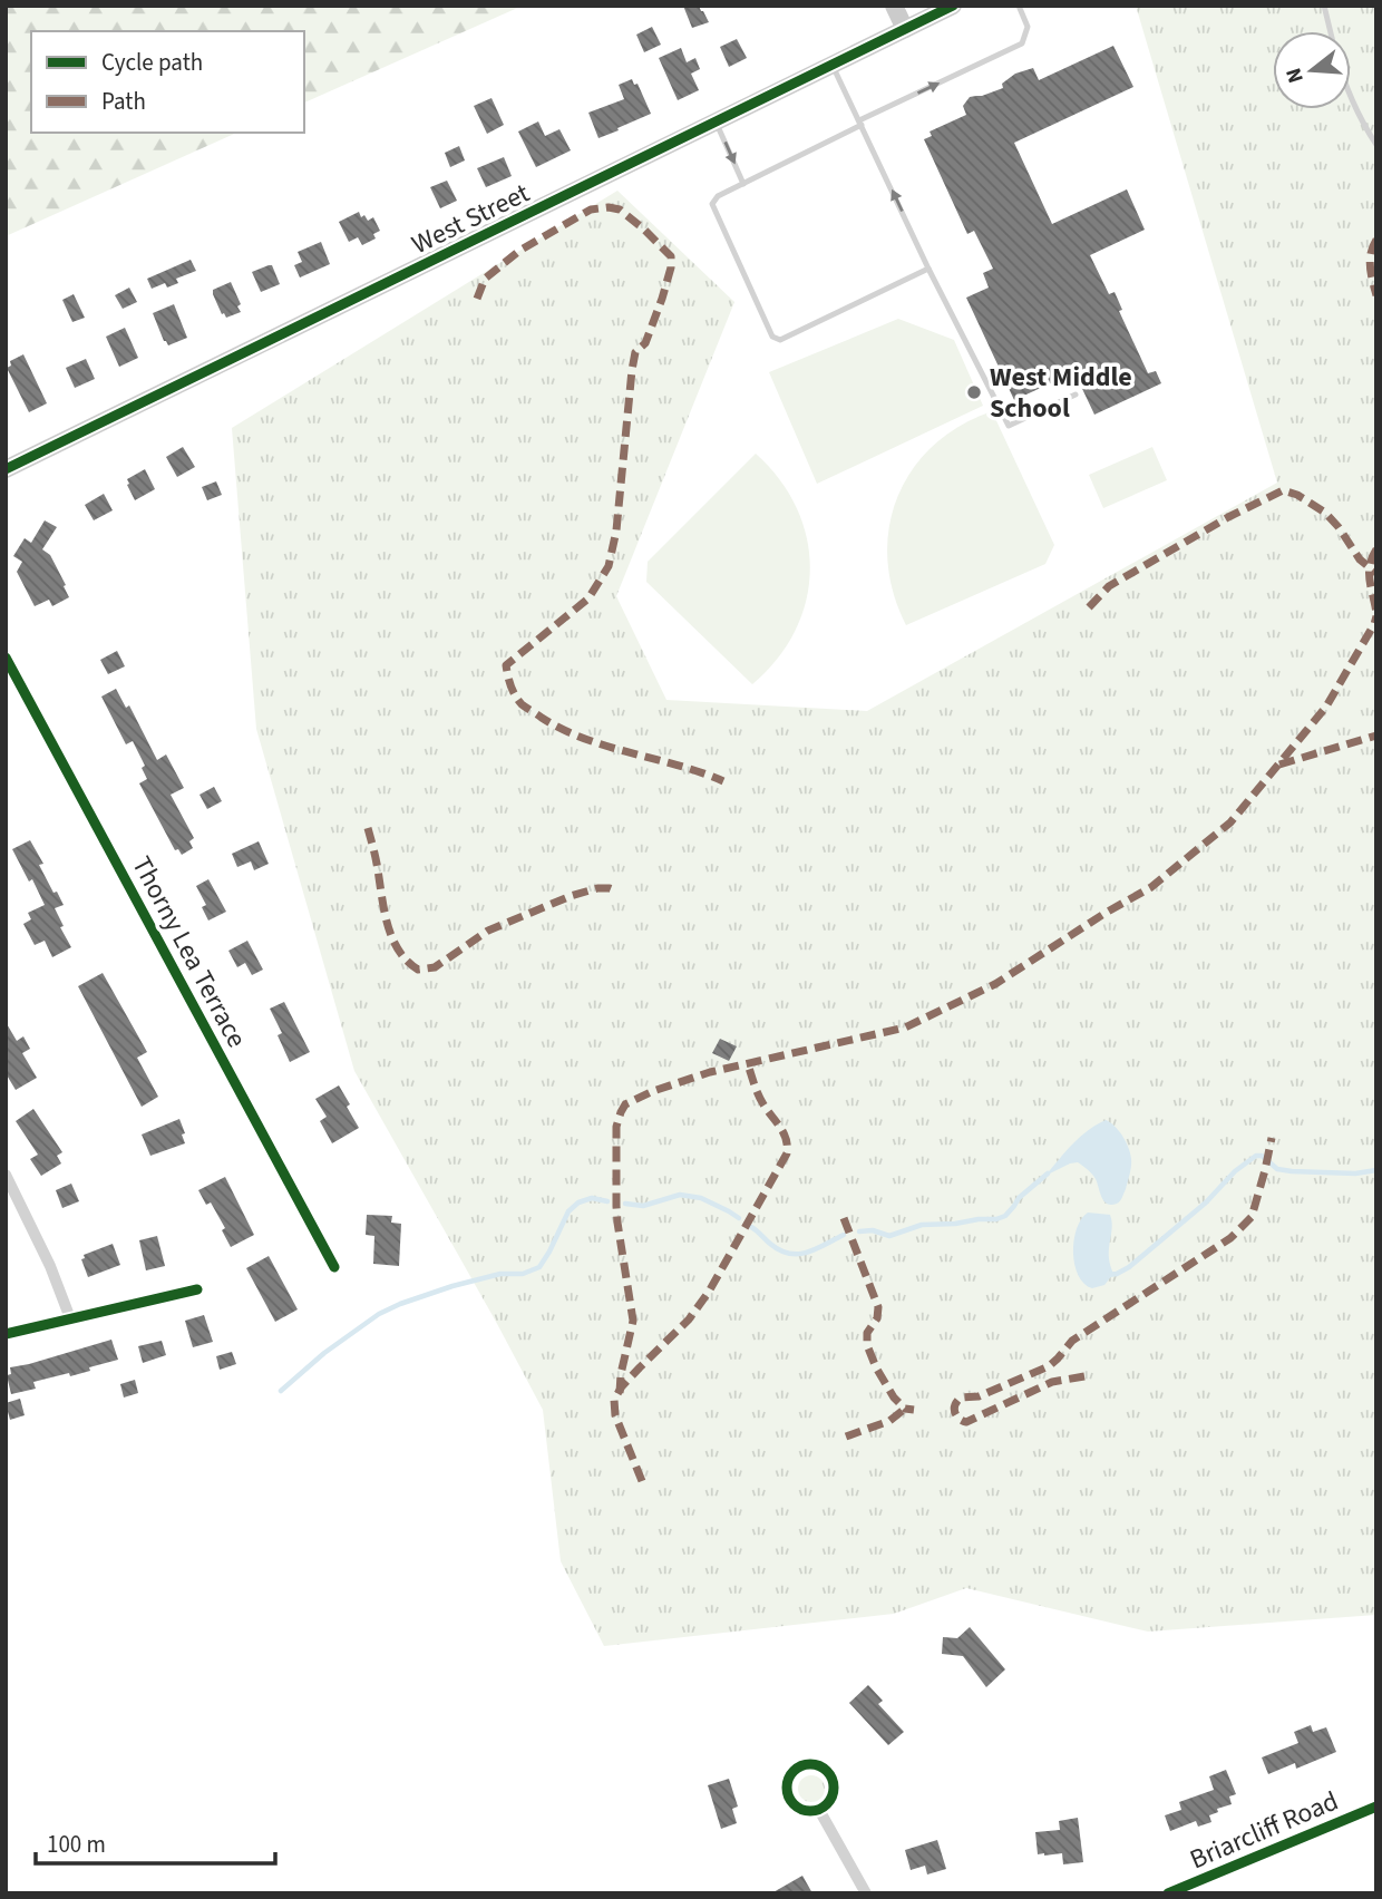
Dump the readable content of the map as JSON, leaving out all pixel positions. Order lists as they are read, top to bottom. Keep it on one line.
{"streets":{"street":["West Street","Thorny Lea Terrace","Briarcliff Road"]},"places":["West Middle School"],"legend":["Cycle path","Path"],"scale_bar":"100 m","north":"left"}
